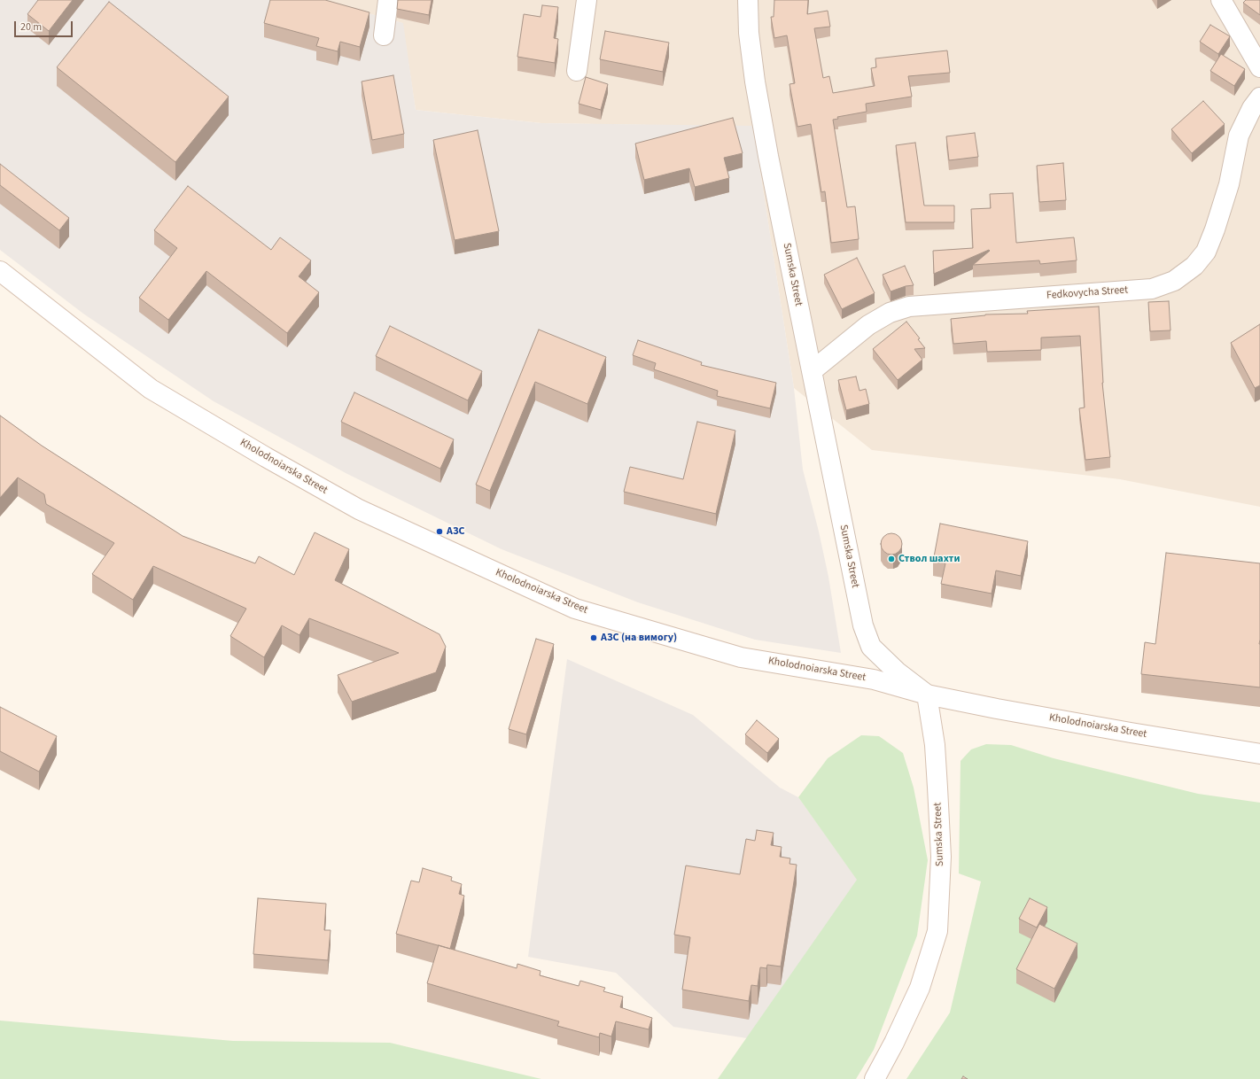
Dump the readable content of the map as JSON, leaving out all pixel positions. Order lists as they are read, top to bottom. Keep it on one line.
{"streets":{"street":["Sumska Street","Fedkovycha Street","Kholodnoiarska Street"]},"crossings":[["Sumska Street","Fedkovycha Street"],["Sumska Street","Kholodnoiarska Street"]],"places":["АЗС","Ствол шахти","АЗС (на вимогу)"],"scale_bar":"20 m"}
